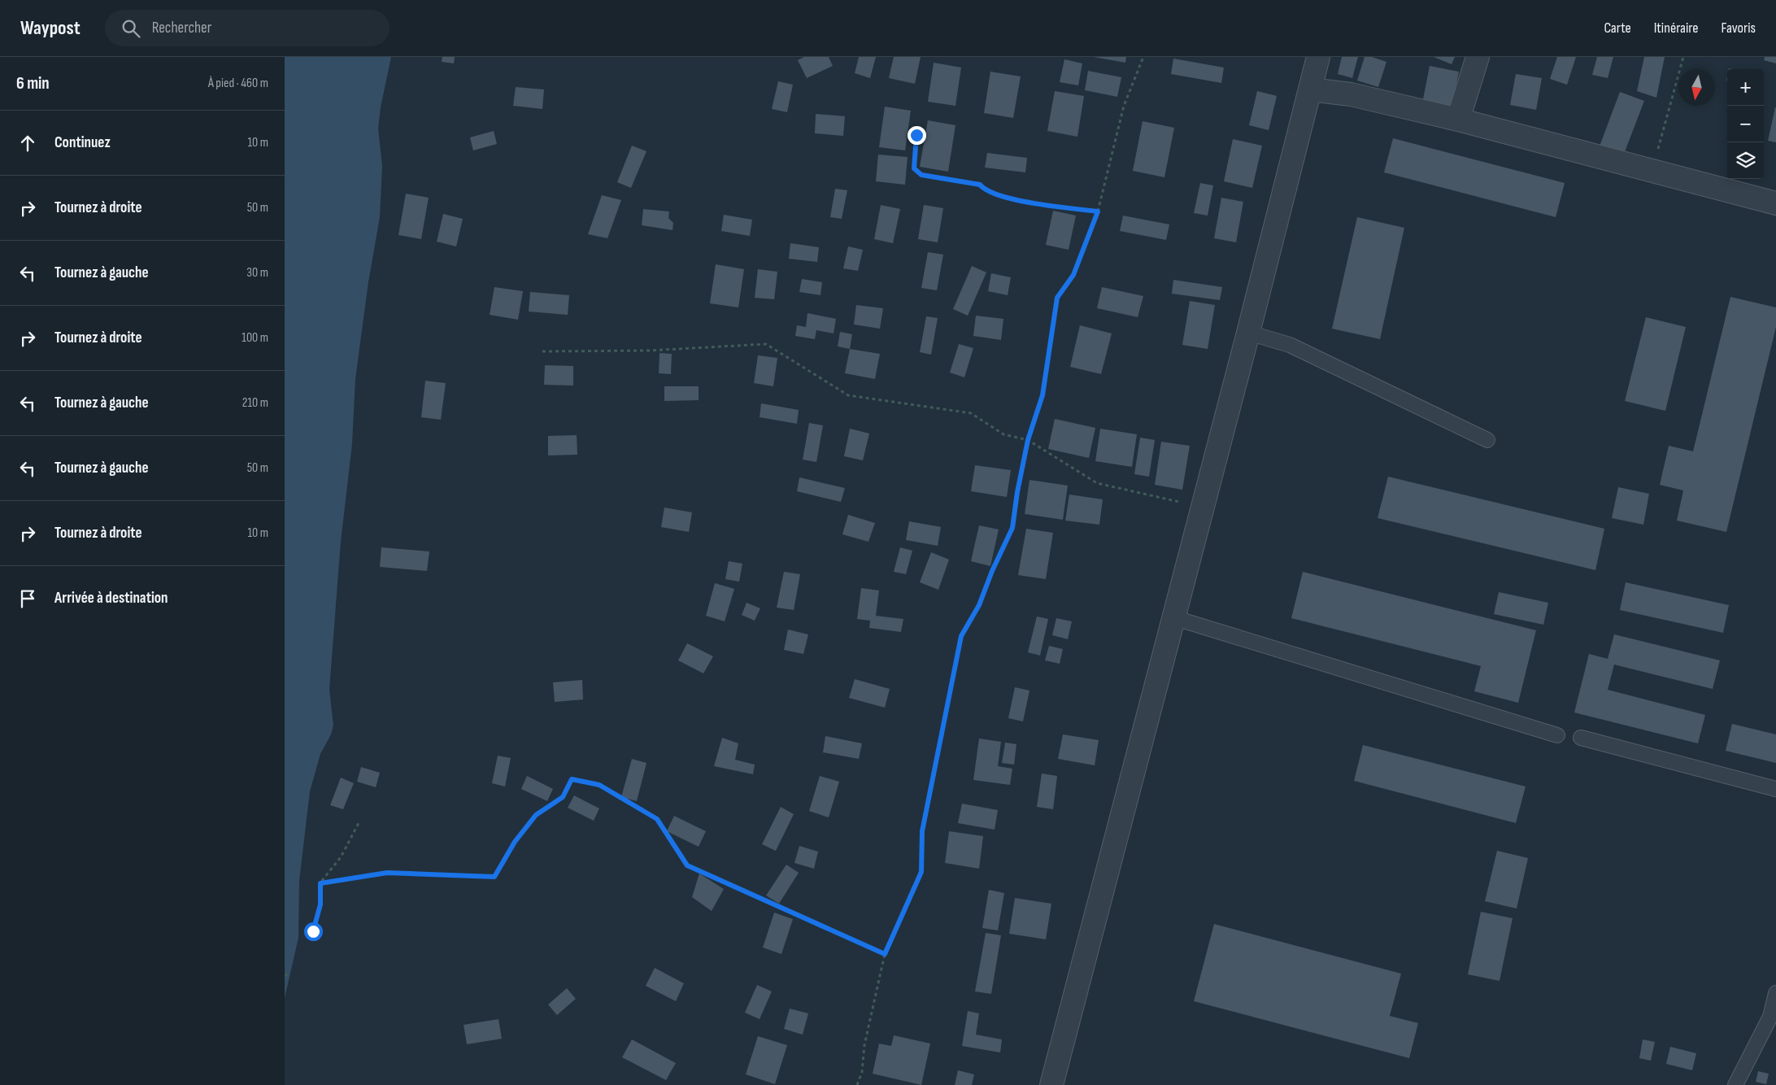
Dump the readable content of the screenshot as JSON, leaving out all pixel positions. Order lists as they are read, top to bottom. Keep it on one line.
{"north":"bottom","page":{"header":"Waypost","search":"Rechercher","nav":["Carte","Itinéraire","Favoris"],"heading":["6 min","À pied · 460 m"],"map_buttons":["+","−"],"list":[["Continuez","10 m"],["Tournez à droite","50 m"],["Tournez à gauche","30 m"],["Tournez à droite","100 m"],["Tournez à gauche","210 m"],["Tournez à gauche","50 m"],["Tournez à droite","10 m"],"Arrivée à destination"]}}
